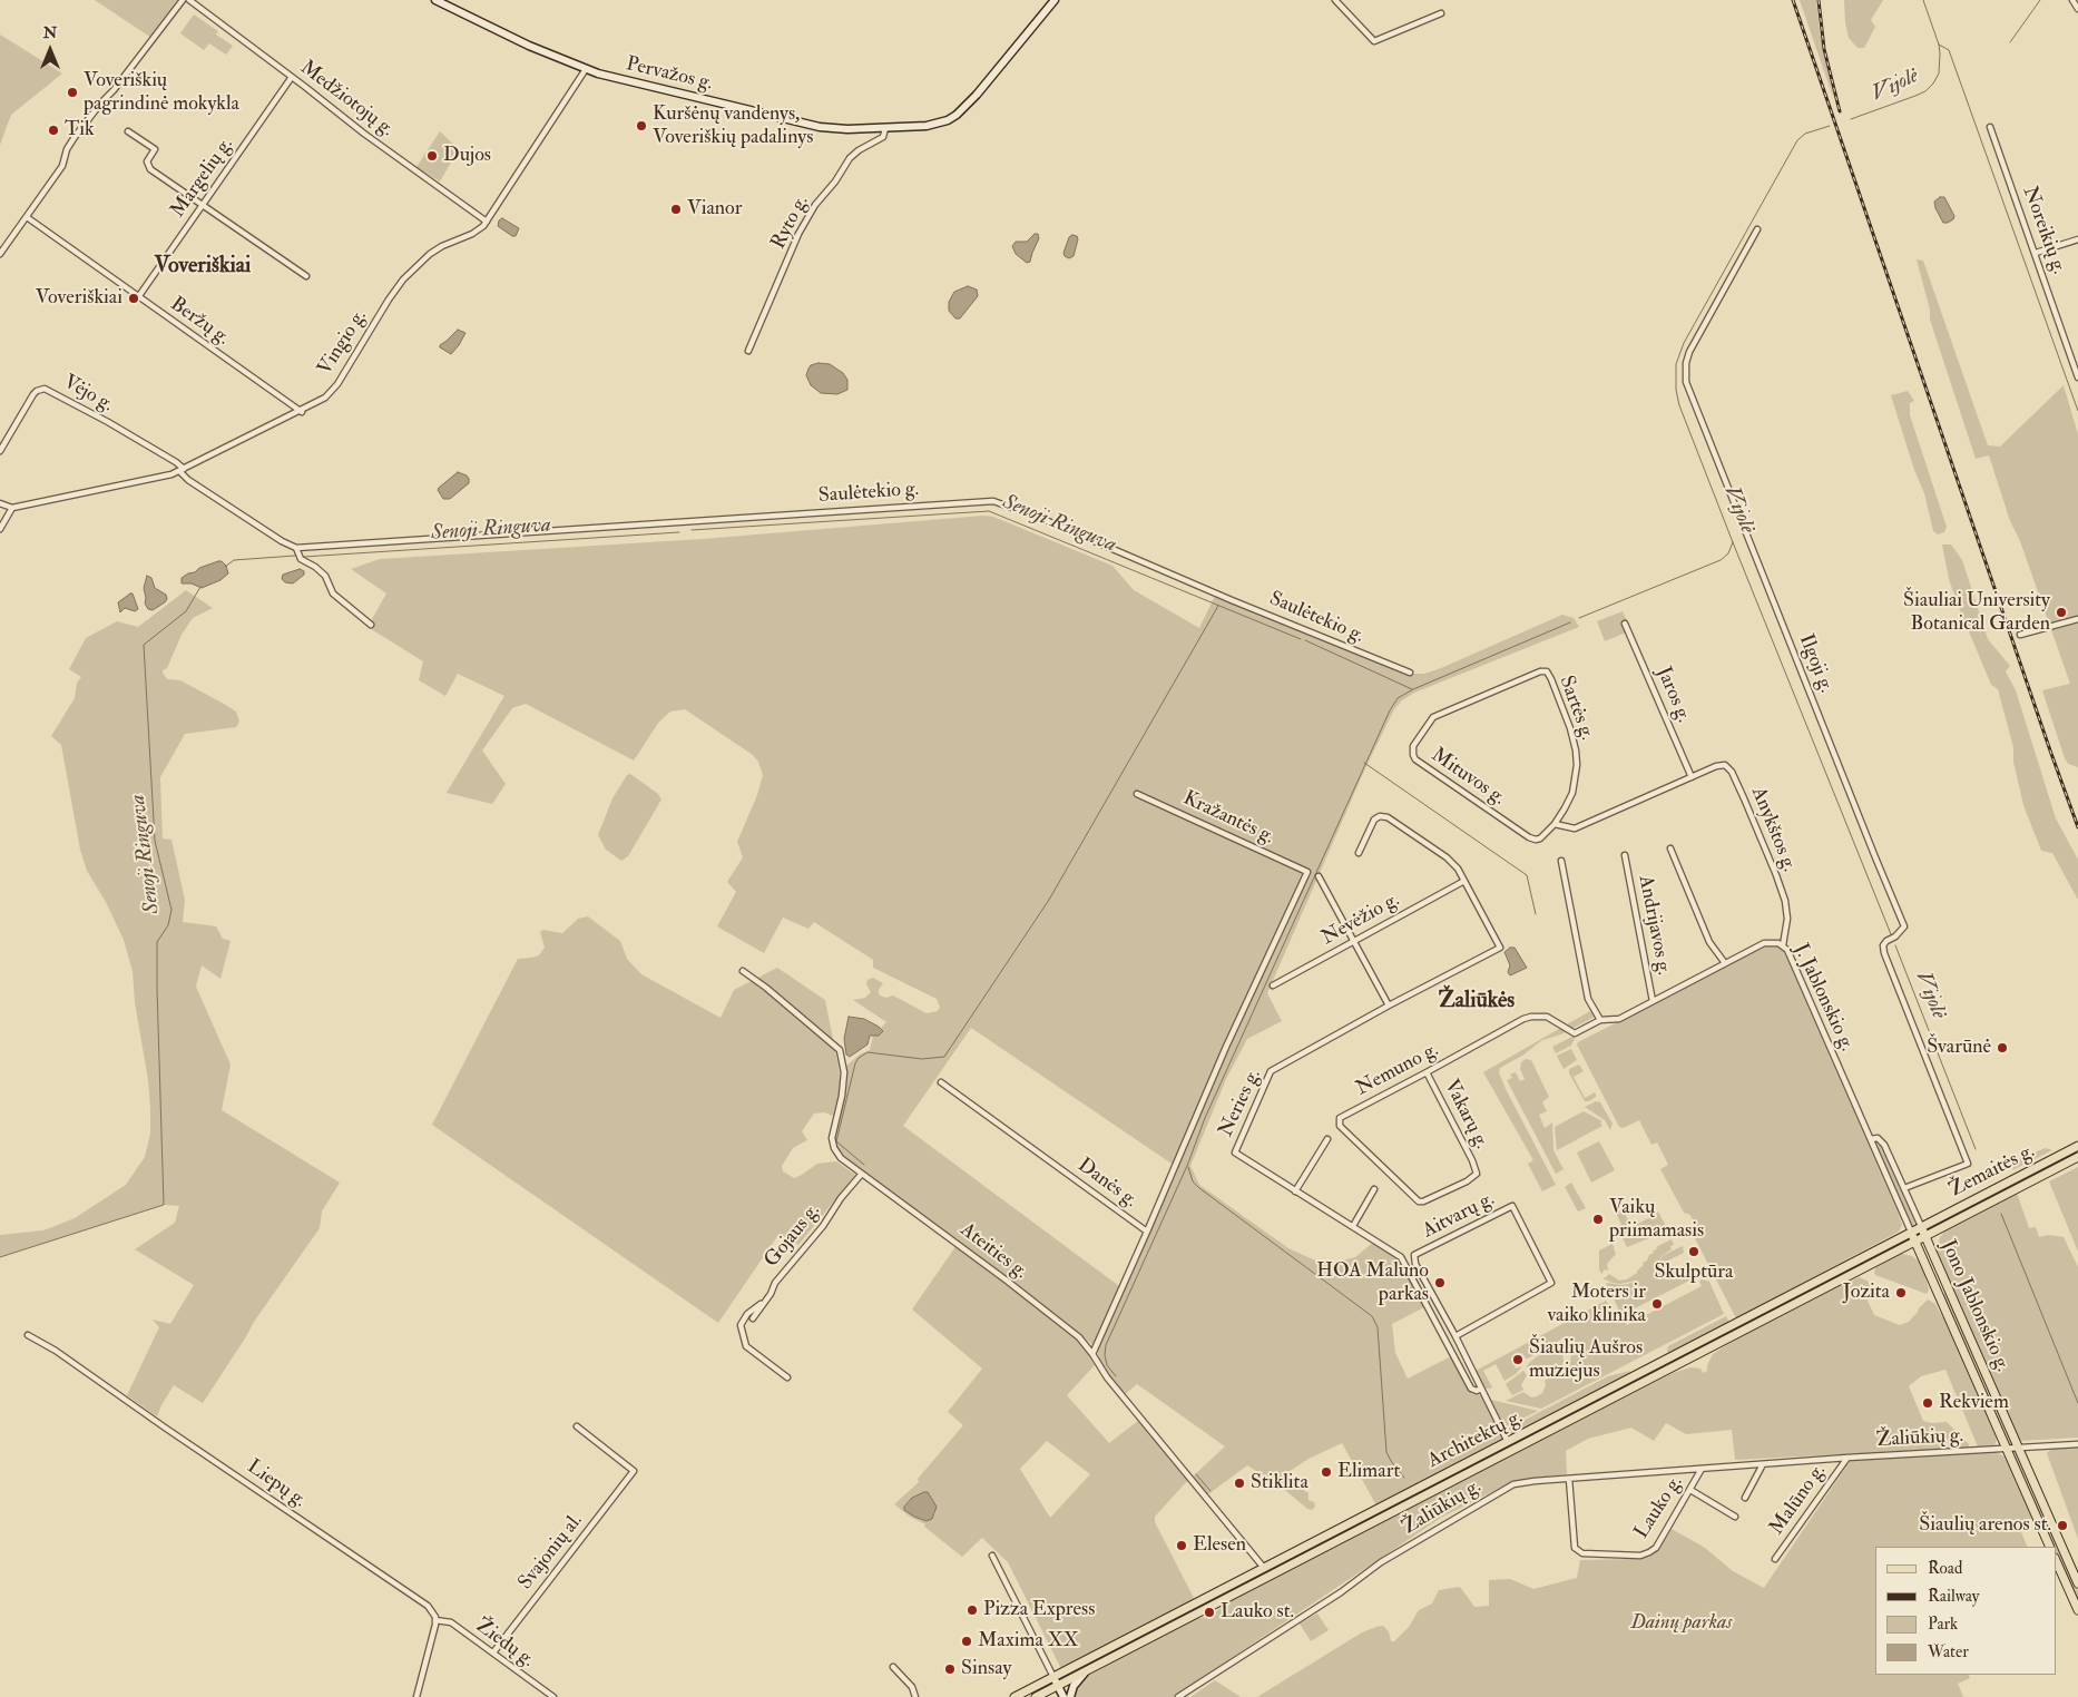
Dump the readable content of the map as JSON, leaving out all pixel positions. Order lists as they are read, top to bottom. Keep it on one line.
{"streets":{"main road":["Pervažos g.","Žemaitės g.","Jono Jablonskio g.","Architektų g."],"street":["Medžiotojų g.","Margelių g.","Ryto g.","Noreikių g.","Beržų g.","Vingio g.","Vėjo g.","Saulėtekio g.","Ilgoji g.","Jaros g.","Sartės g.","Mituvos g.","Kražantės g.","Anykštos g.","Nevėžio g.","Andrijavos g.","J. Jablonskio g.","Nemuno g.","Neries g.","Vakarų g.","Danės g.","Aitvarų g.","Gojaus g.","Ateities g.","Žaliūkių g.","Liepų g.","Malūno g.","Lauko g.","Svajonių al.","Žiedų g."]},"crossings":[["Pervažos g.","Ryto g."],["Pervažos g.","Vingio g."],["Medžiotojų g.","Margelių g."],["Medžiotojų g.","Vingio g."],["Margelių g.","Beržų g."],["Beržų g.","Vingio g."],["Vingio g.","Vėjo g."],["Vėjo g.","Saulėtekio g."],["Ilgoji g.","J. Jablonskio g."],["Jaros g.","Anykštos g."],["Sartės g.","Mituvos g."],["Kražantės g.","Danės g."],["Anykštos g.","J. Jablonskio g."],["Nevėžio g.","Neries g."],["Andrijavos g.","J. Jablonskio g."],["J. Jablonskio g.","Nemuno g."],["J. Jablonskio g.","Žemaitės g."],["J. Jablonskio g.","Jono Jablonskio g."],["J. Jablonskio g.","Architektų g."],["Nemuno g.","Vakarų g."],["Neries g.","Aitvarų g."],["Žemaitės g.","Jono Jablonskio g."],["Žemaitės g.","Architektų g."],["Danės g.","Ateities g."],["Aitvarų g.","Architektų g."],["Gojaus g.","Ateities g."],["Ateities g.","Architektų g."],["Jono Jablonskio g.","Žaliūkių g."],["Jono Jablonskio g.","Architektų g."],["Žaliūkių g.","Malūno g."],["Žaliūkių g.","Lauko g."],["Liepų g.","Žiedų g."],["Svajonių al.","Žiedų g."]],"districts":["Voveriškiai","Žaliūkės"],"water":["Vijolė","Senoji Ringuva"],"parks":["Dainų parkas"],"places":["Voveriškių pagrindinė mokykla","Kuršėnų vandenys, Voveriškių padalinys","Tik","Dujos","Vianor","Voveriškiai","Šiauliai University Botanical Garden","Švarūnė","Vaikų priimamasis","Skulptūra","HOA Maluno parkas","Jozita","Moters ir vaiko klinika","Šiaulių Aušros muziejus","Rekviem","Elimart","Stiklita","Šiaulių arenos st.","Elesen","Pizza Express","Lauko st.","Maxima XX","Sinsay"],"legend":["Road","Railway","Park","Water"],"north":"top"}
